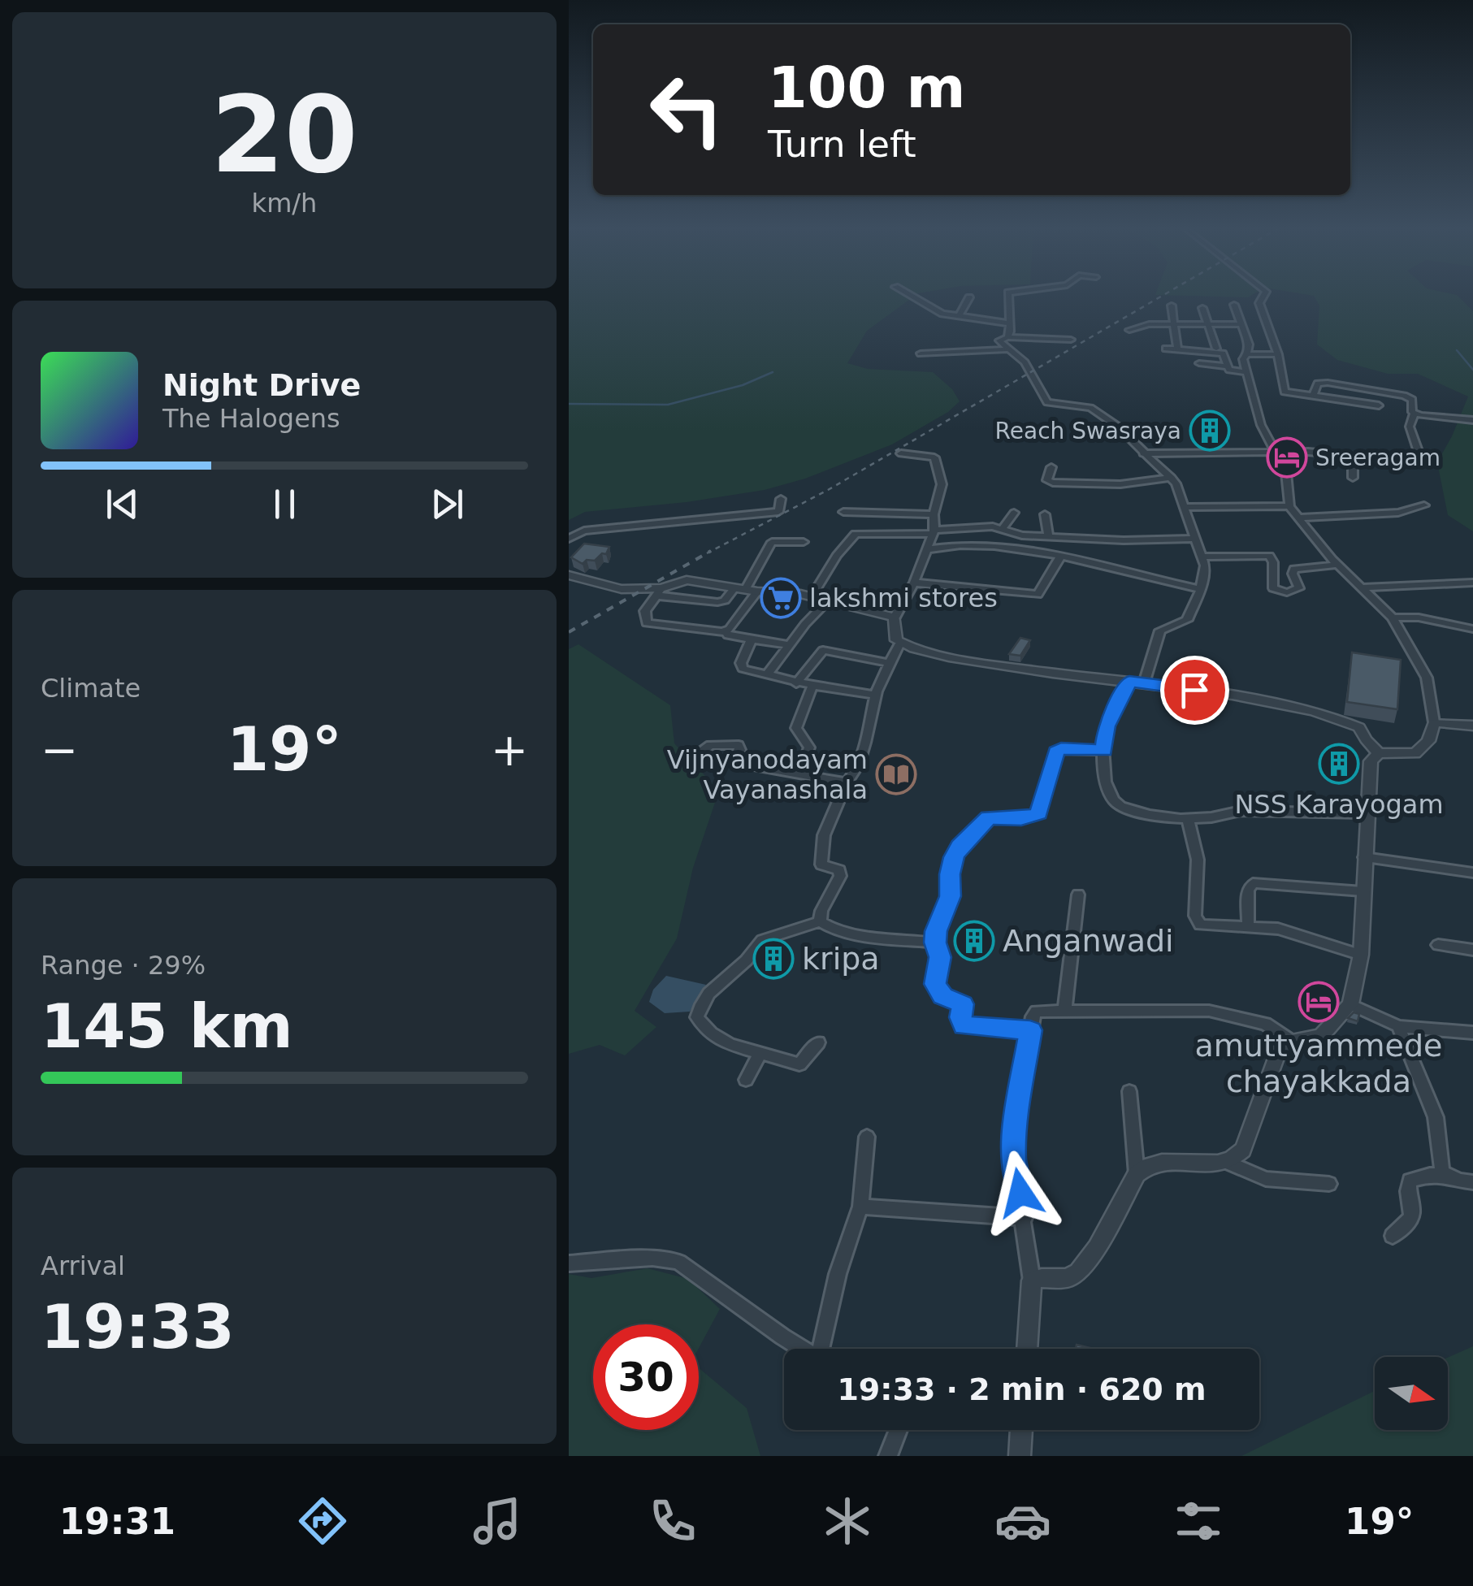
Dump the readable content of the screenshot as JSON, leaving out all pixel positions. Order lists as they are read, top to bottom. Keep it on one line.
{"places":{"building":["Reach Swasraya","NSS Karayogam","Anganwadi","kripa"],"hotel":["Sreeragam","amuttyammede chayakkada"],"supermarket":["lakshmi stores"],"library":["Vijnyanodayam Vayanashala"]},"north":"right","page":{"tile":[["20","km/h"],"Climate",["Range · 29%","145 km"],["Arrival","19:33"]],"turn":["100 m","Turn left"],"song":["Night Drive","The Halogens"],"heat":["−","19°","+"],"limit":"30","trip":"19:33 · 2 min · 620 m","tabs":["19:31","19°"]}}
